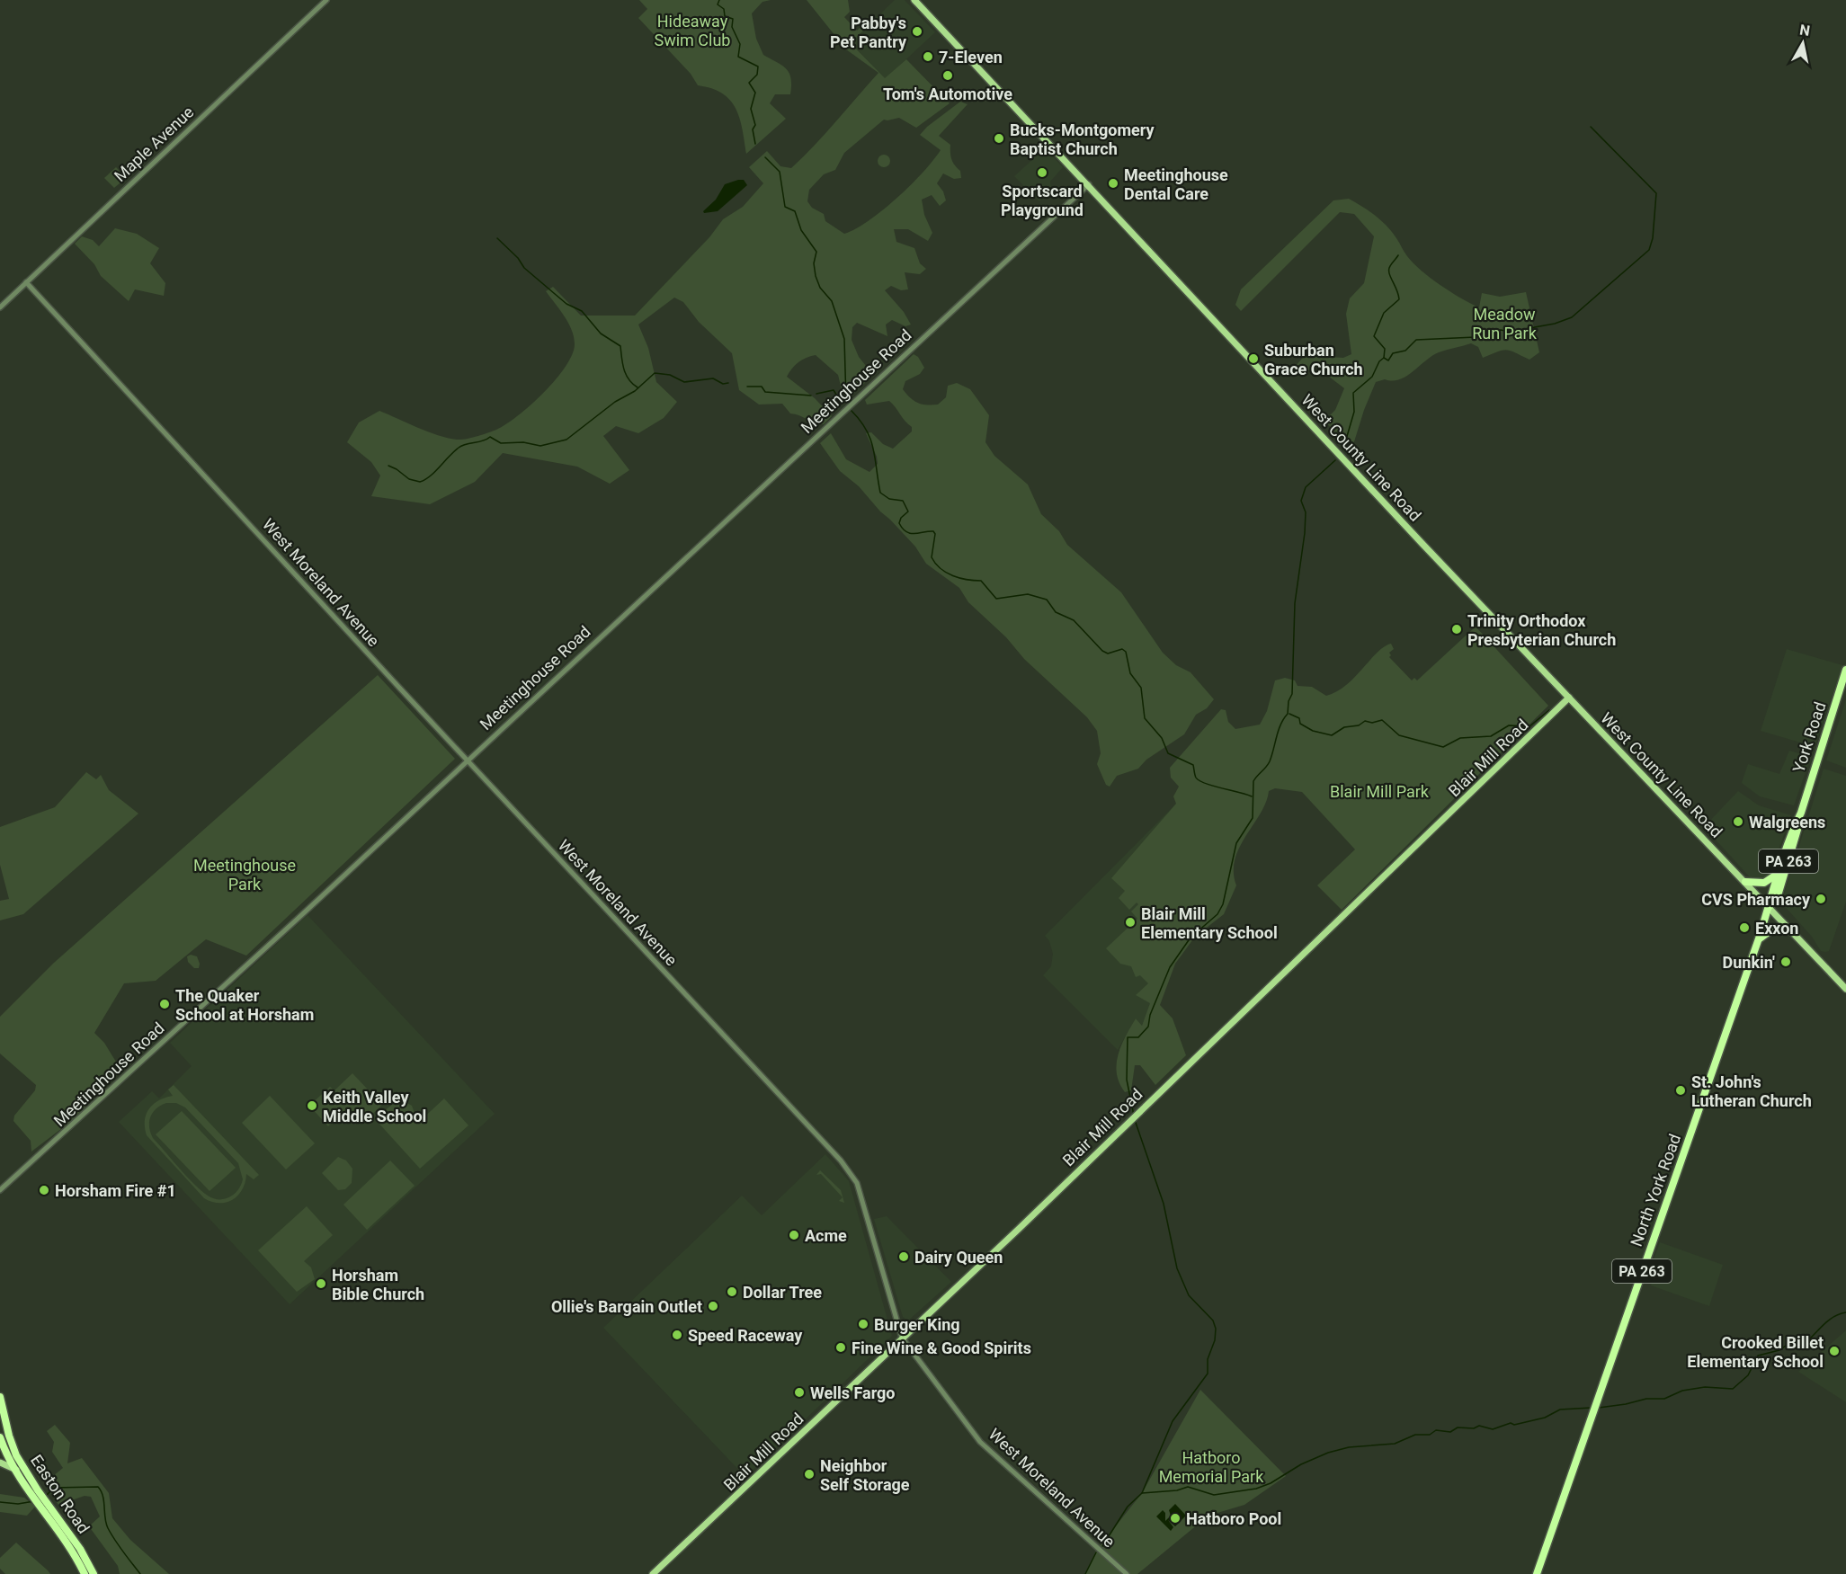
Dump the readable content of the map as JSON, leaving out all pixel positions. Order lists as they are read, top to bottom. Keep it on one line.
{"streets":{"highway":["York Road","PA 263","North York Road","Easton Road"],"main road":["West County Line Road","Blair Mill Road"],"street":["Maple Avenue","Meetinghouse Road","West Moreland Avenue"]},"crossings":[["Maple Avenue","West Moreland Avenue"],["Meetinghouse Road","West County Line Road"],["Meetinghouse Road","West Moreland Avenue"],["West County Line Road","York Road"],["West County Line Road","Blair Mill Road"],["West County Line Road","North York Road"],["West Moreland Avenue","Blair Mill Road"],["York Road","North York Road"]],"parks":["Hideaway Swim Club","Meadow Run Park","Blair Mill Park","Meetinghouse Park","Hatboro Memorial Park"],"places":["Pabby's Pet Pantry","7-Eleven","Tom's Automotive","Bucks-Montgomery Baptist Church","Sportscard Playground","Meetinghouse Dental Care","Suburban Grace Church","Trinity Orthodox Presbyterian Church","Walgreens","CVS Pharmacy","Blair Mill Elementary School","Exxon","Dunkin'","The Quaker School at Horsham","St. John's Lutheran Church","Keith Valley Middle School","Horsham Fire #1","Acme","Dairy Queen","Horsham Bible Church","Dollar Tree","Ollie's Bargain Outlet","Burger King","Speed Raceway","Fine Wine & Good Spirits","Crooked Billet Elementary School","Wells Fargo","Neighbor Self Storage","Hatboro Pool"],"north":"top"}
